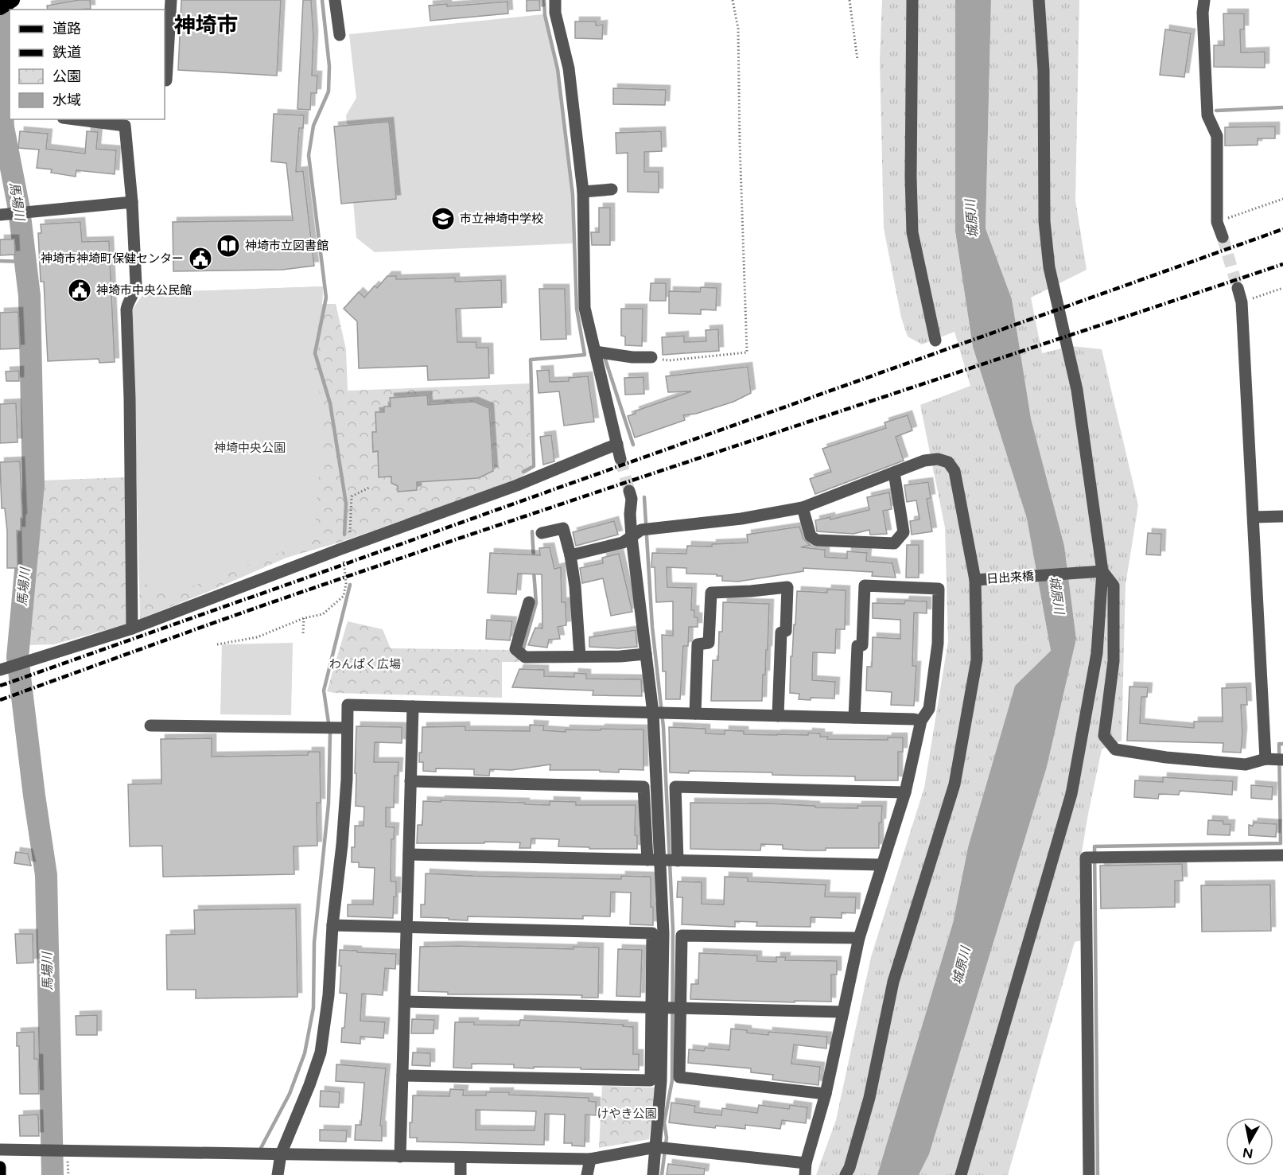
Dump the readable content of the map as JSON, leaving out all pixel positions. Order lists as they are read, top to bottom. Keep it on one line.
{"streets":{"street":["日出来橋"]},"districts":["神埼市"],"water":["馬場川","城原川"],"parks":["神埼中央公園","わんぱく広場","けやき公園"],"places":{"school or university":["市立神埼中学校"],"library":["神埼市立図書館"],"public building":["神埼市神埼町保健センター","神埼市中央公民館"]},"legend":["道路","鉄道","公園","水域"],"north":"bottom"}
